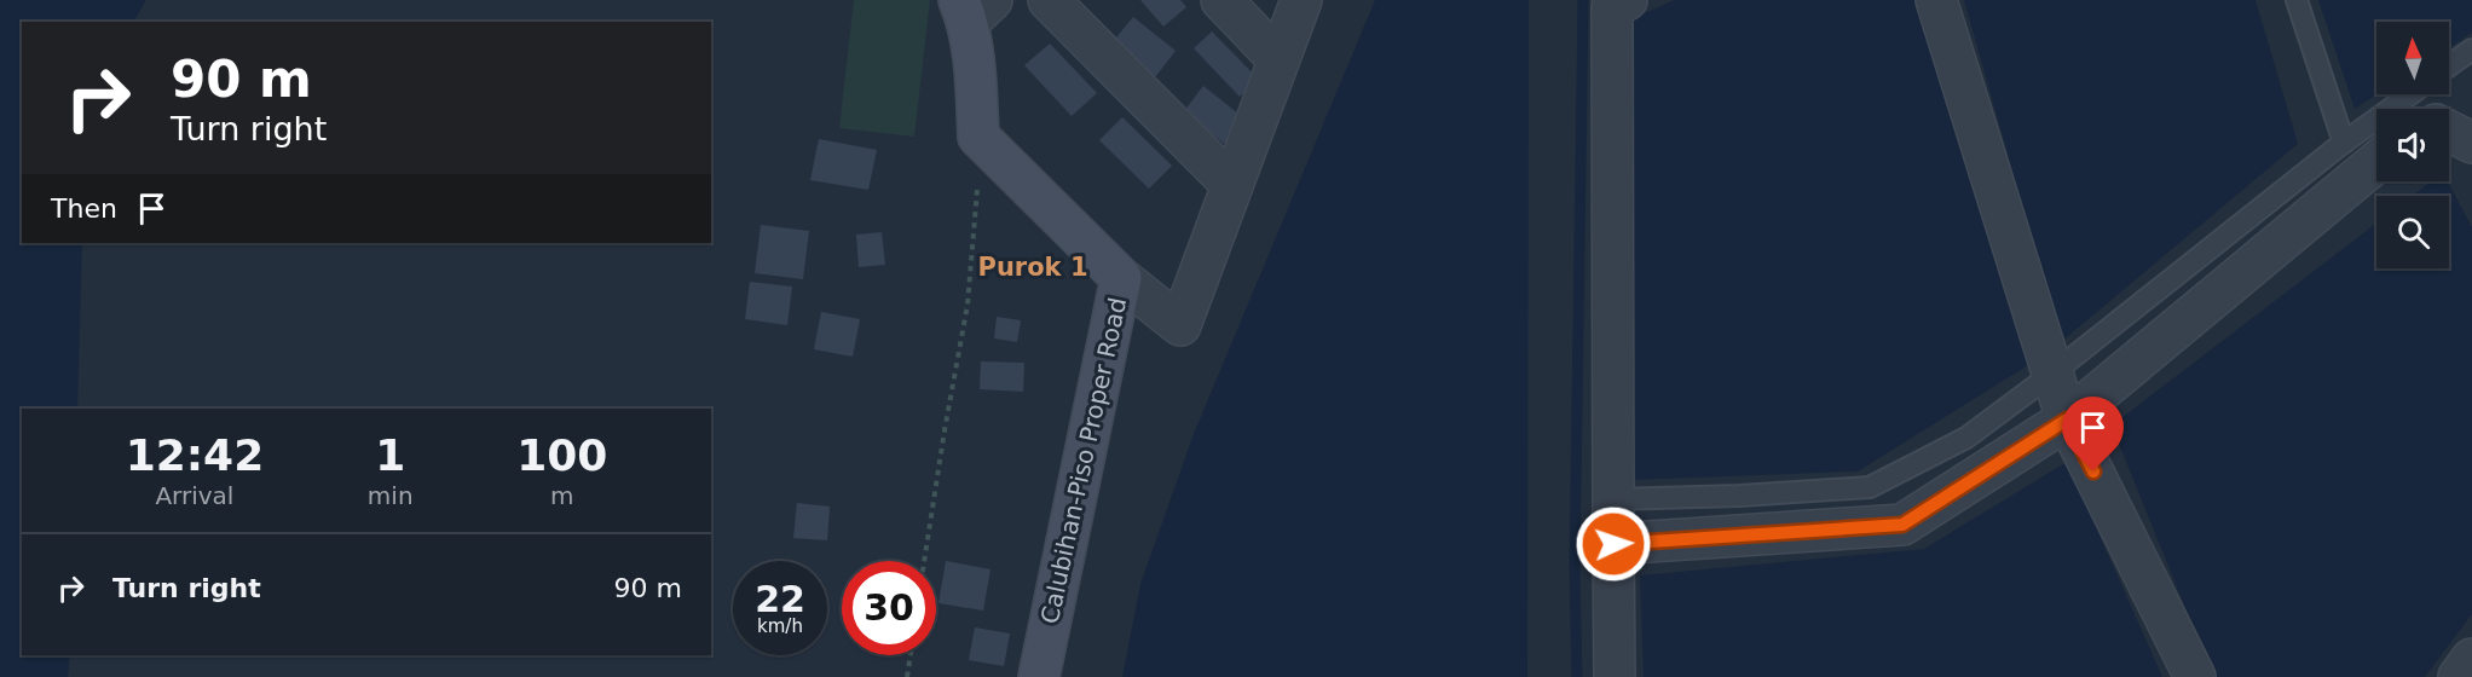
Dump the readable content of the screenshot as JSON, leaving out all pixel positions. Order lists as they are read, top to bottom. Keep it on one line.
{"streets":{"street":["Calubihan-Piso Proper Road"]},"districts":["Purok 1"],"north":"top","page":{"turn":["90 m","Turn right"],"then":"Then","eta":["12:42","Arrival","1","min","100","m"],"list":[{"name":"Turn right","value":"90 m"}],"speed":"22 km/h","limit":"30"}}
